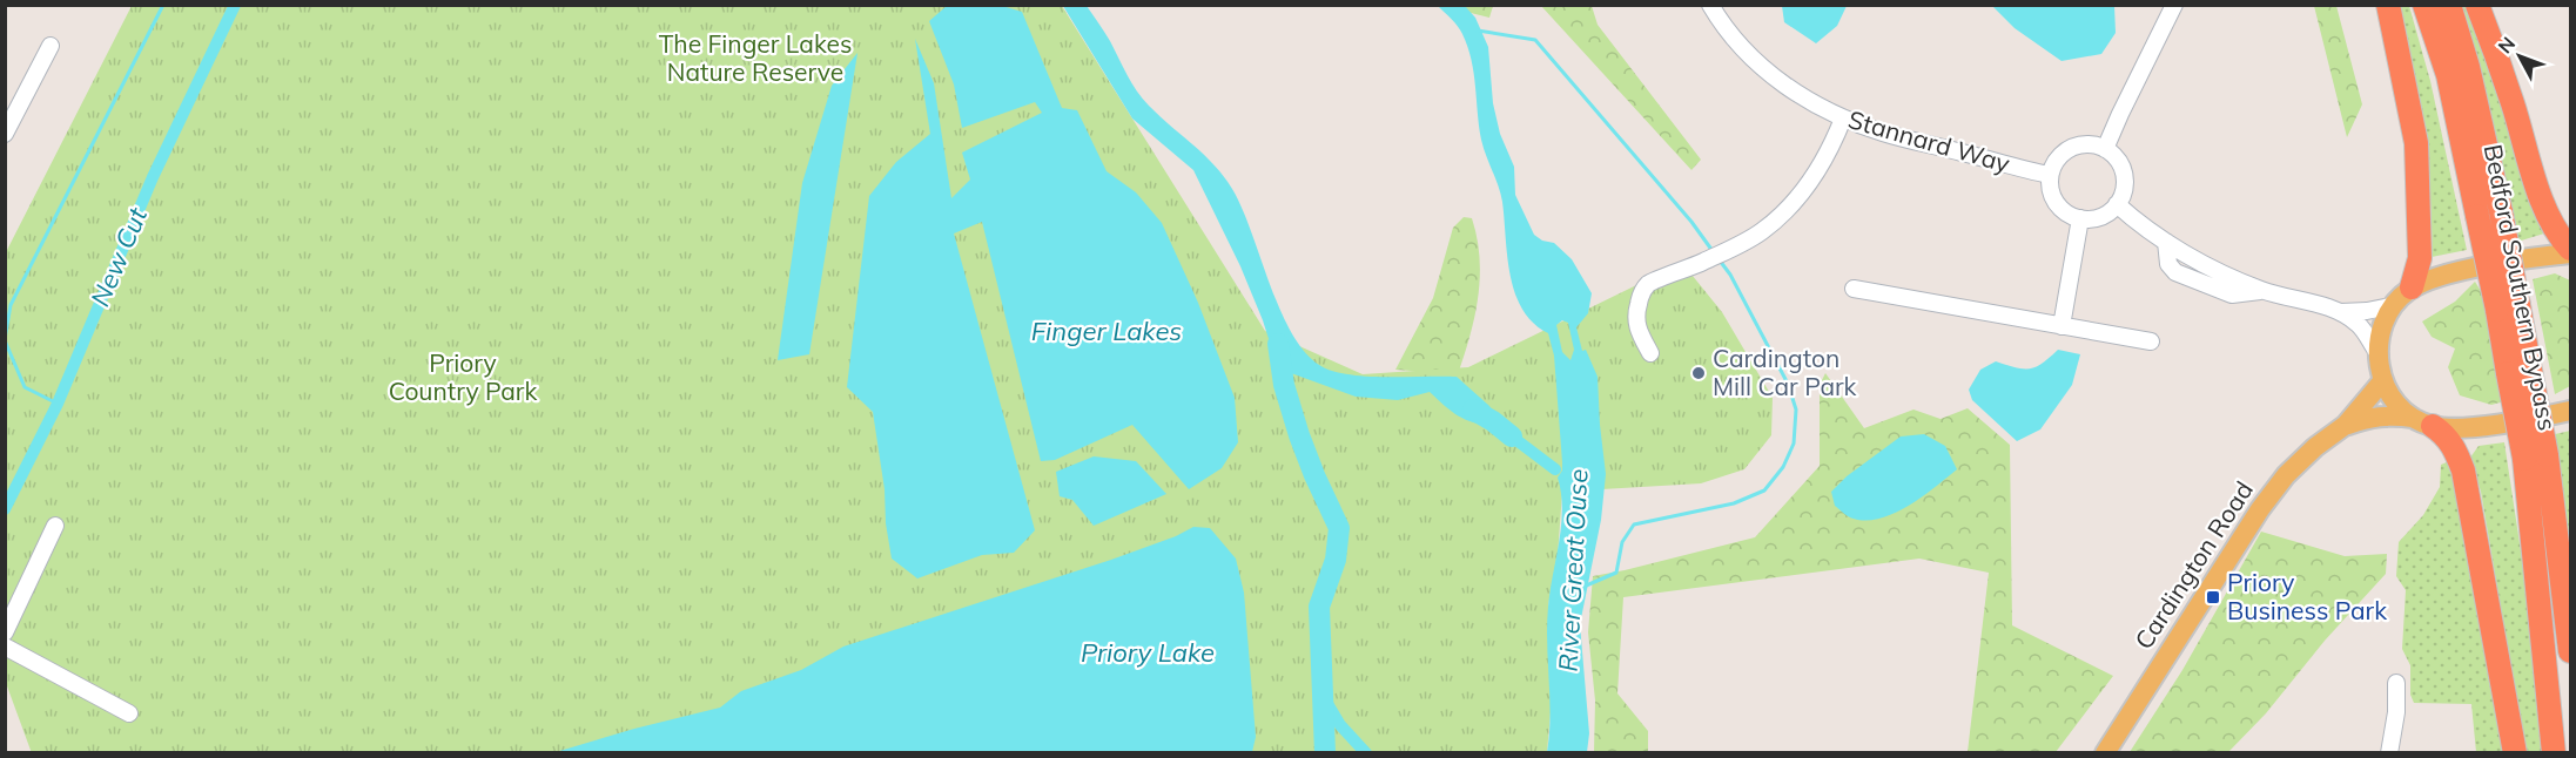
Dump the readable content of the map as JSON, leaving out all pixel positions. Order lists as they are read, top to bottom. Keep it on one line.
{"streets":{"highway":["Bedford Southern Bypass"],"main road":["Cardington Road"],"street":["Stannard Way"]},"water":["New Cut","Finger Lakes","River Great Ouse","Priory Lake"],"parks":["The Finger Lakes Nature Reserve","Priory Country Park"],"places":{"other":["Cardington Mill Car Park"],"transit":["Priory Business Park"]},"north":"top left"}
